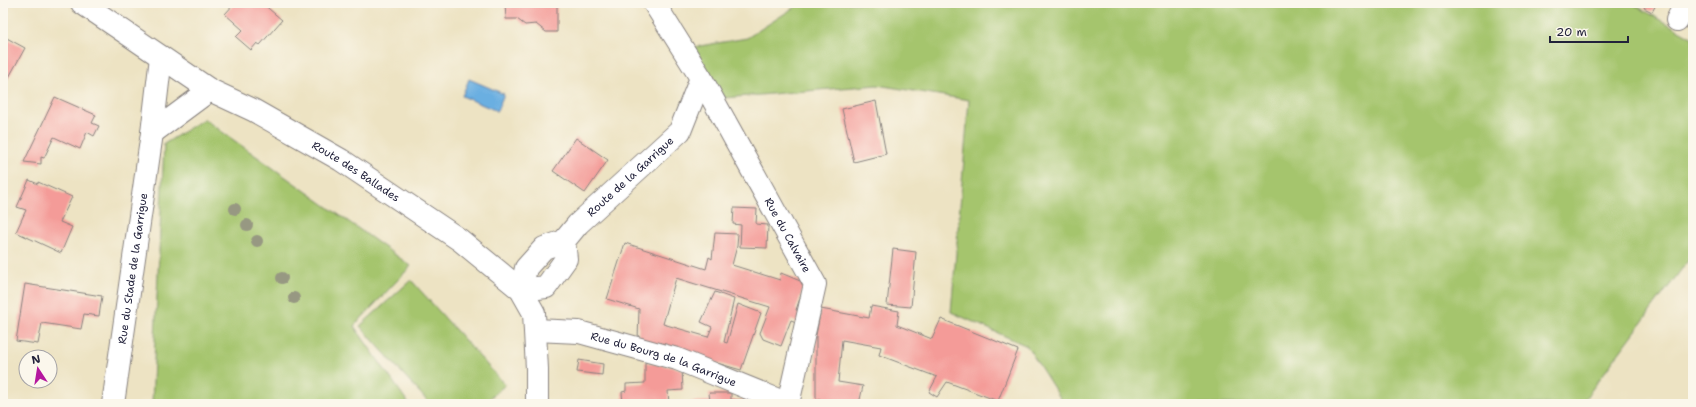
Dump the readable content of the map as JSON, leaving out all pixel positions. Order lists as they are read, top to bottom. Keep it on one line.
{"streets":{"street":["Route des Ballades","Route de la Garrigue","Rue du Calvaire","Rue du Stade de la Garrigue","Rue du Bourg de la Garrigue"]},"crossings":[["Route des Ballades","Route de la Garrigue"],["Route des Ballades","Rue du Stade de la Garrigue"],["Route des Ballades","Rue du Bourg de la Garrigue"],["Route de la Garrigue","Rue du Calvaire"],["Rue du Calvaire","Rue du Bourg de la Garrigue"]],"scale_bar":"20 m","north":"top"}
